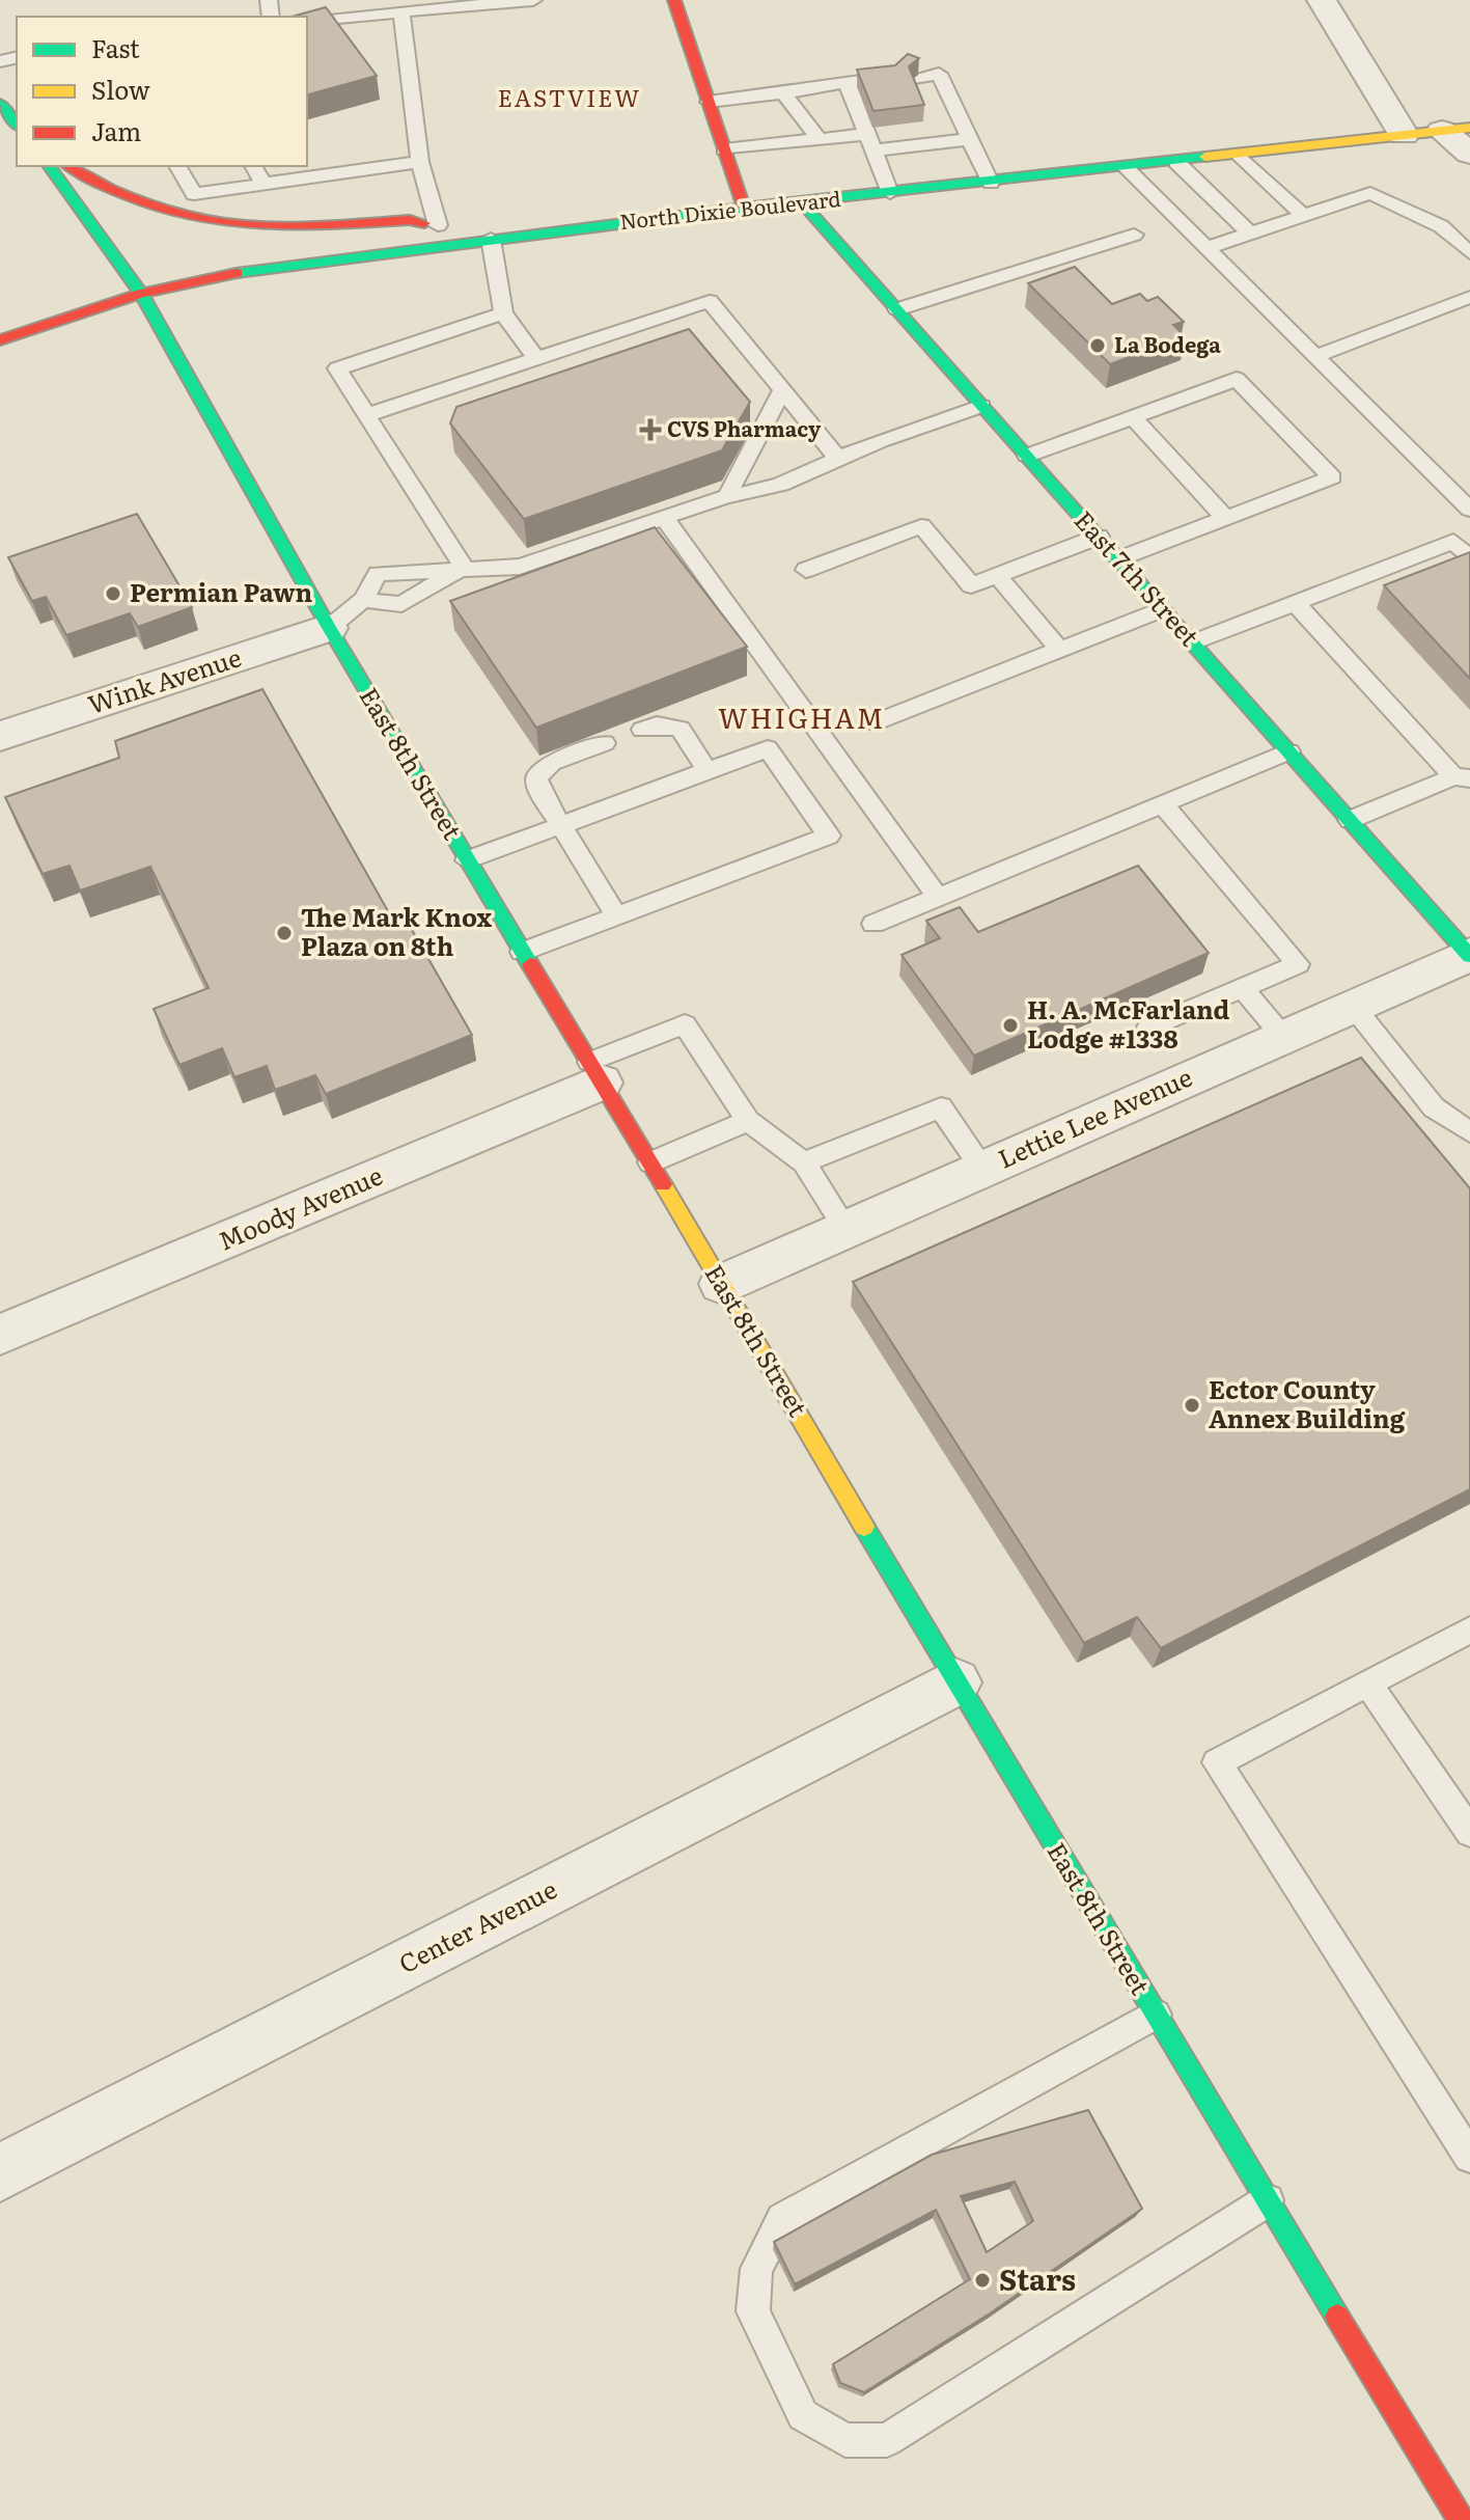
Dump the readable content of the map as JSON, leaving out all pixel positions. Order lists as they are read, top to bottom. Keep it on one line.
{"streets":{"main road":["North Dixie Boulevard","East 7th Street","East 8th Street"],"street":["Wink Avenue","Lettie Lee Avenue","Moody Avenue","Center Avenue"]},"crossings":[["North Dixie Boulevard","East 7th Street"],["North Dixie Boulevard","East 8th Street"],["East 7th Street","Lettie Lee Avenue"],["Wink Avenue","East 8th Street"],["East 8th Street","Lettie Lee Avenue"],["East 8th Street","Moody Avenue"],["East 8th Street","Center Avenue"]],"districts":["EASTVIEW","WHIGHAM"],"places":{"other":["La Bodega","Permian Pawn","The Mark Knox Plaza on 8th","H. A. McFarland Lodge #1338","Ector County Annex Building","Stars"],"health":["CVS Pharmacy"]},"legend":["Fast","Slow","Jam"]}
